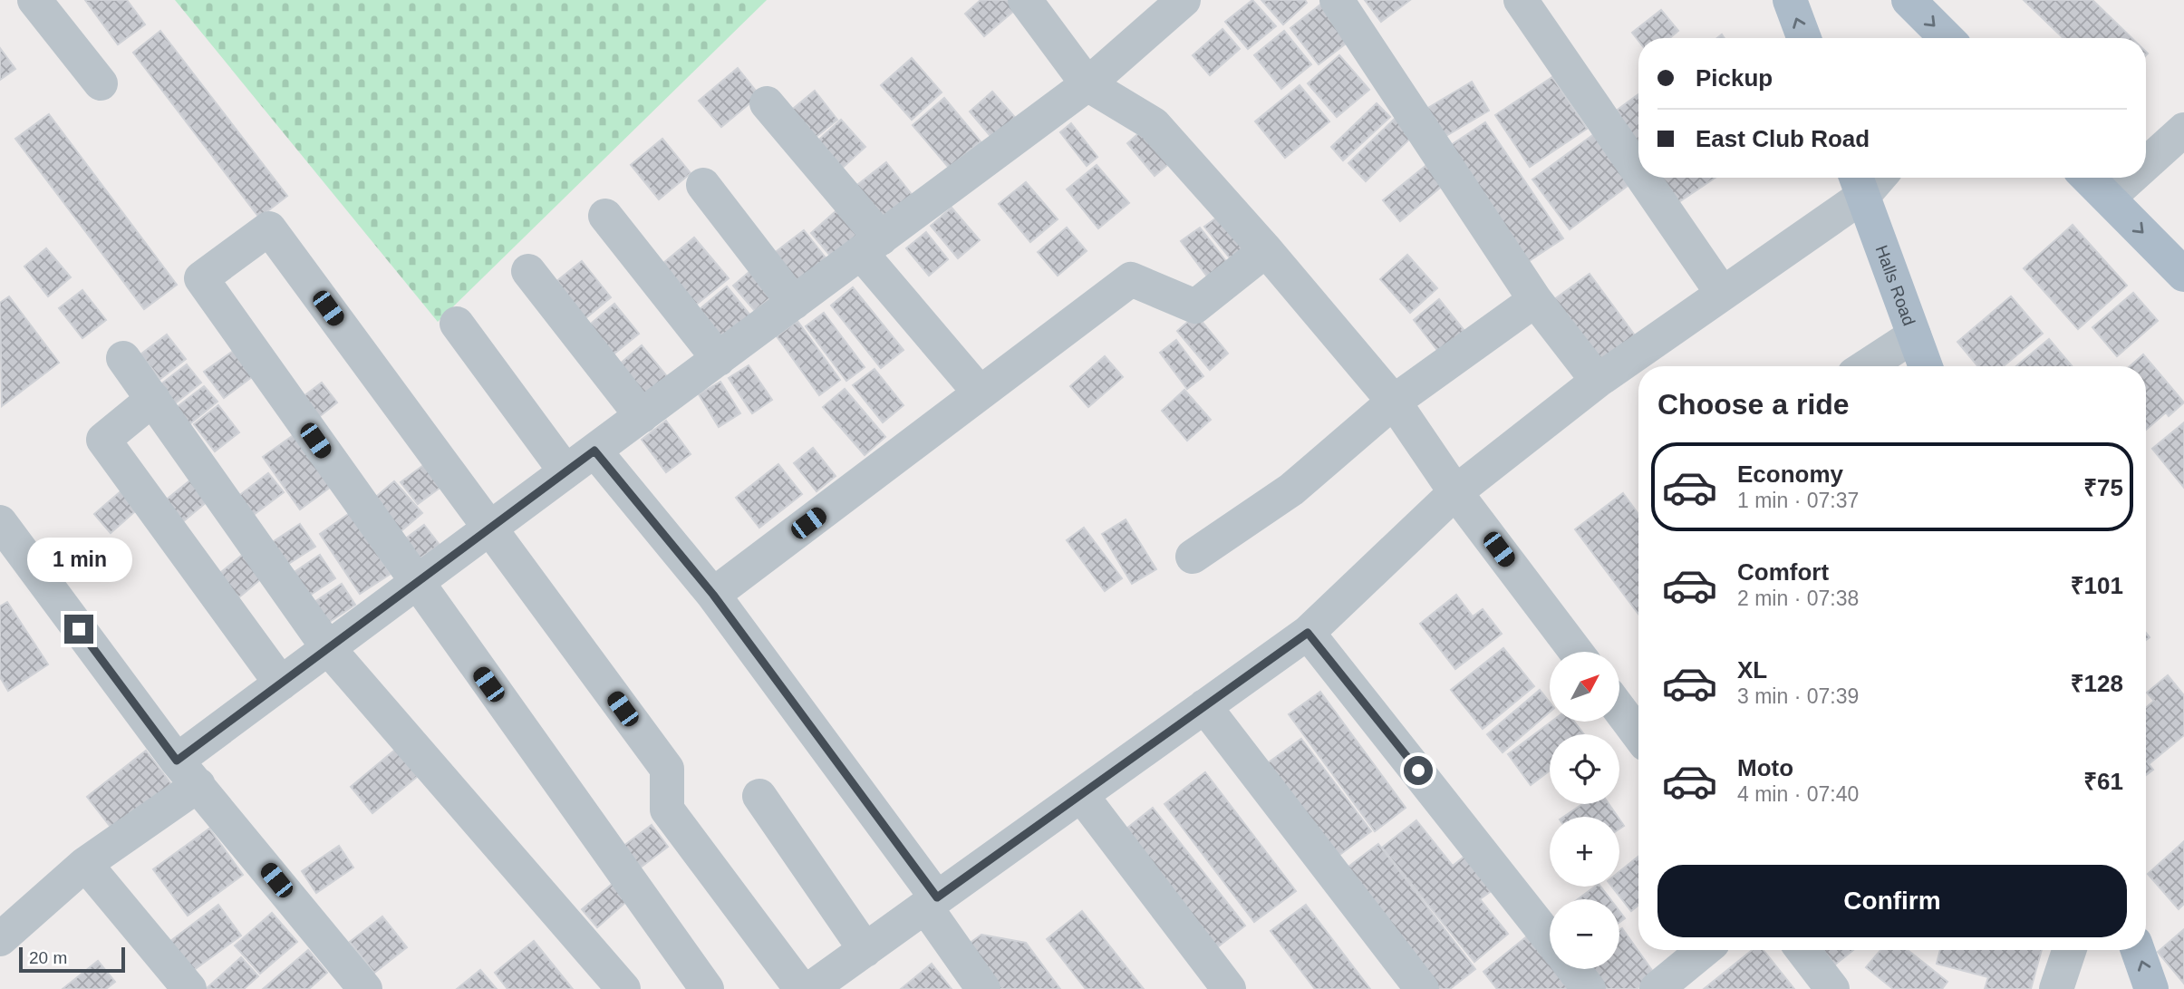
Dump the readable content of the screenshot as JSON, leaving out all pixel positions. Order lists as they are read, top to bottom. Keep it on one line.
{"streets":{"main road":["Halls Road"]},"scale_bar":"20 m","north":"top right","page":{"banner":["Pickup","East Club Road"],"heading":"Choose a ride","list":[{"name":"Economy","note":"1 min · 07:37","value":"₹75"},{"name":"Comfort","note":"2 min · 07:38","value":"₹101"},{"name":"XL","note":"3 min · 07:39","value":"₹128"},{"name":"Moto","note":"4 min · 07:40","value":"₹61"}],"bubble":"1 min","map_buttons":["+","−"],"buttons":"Confirm","scale":"20 m"}}
